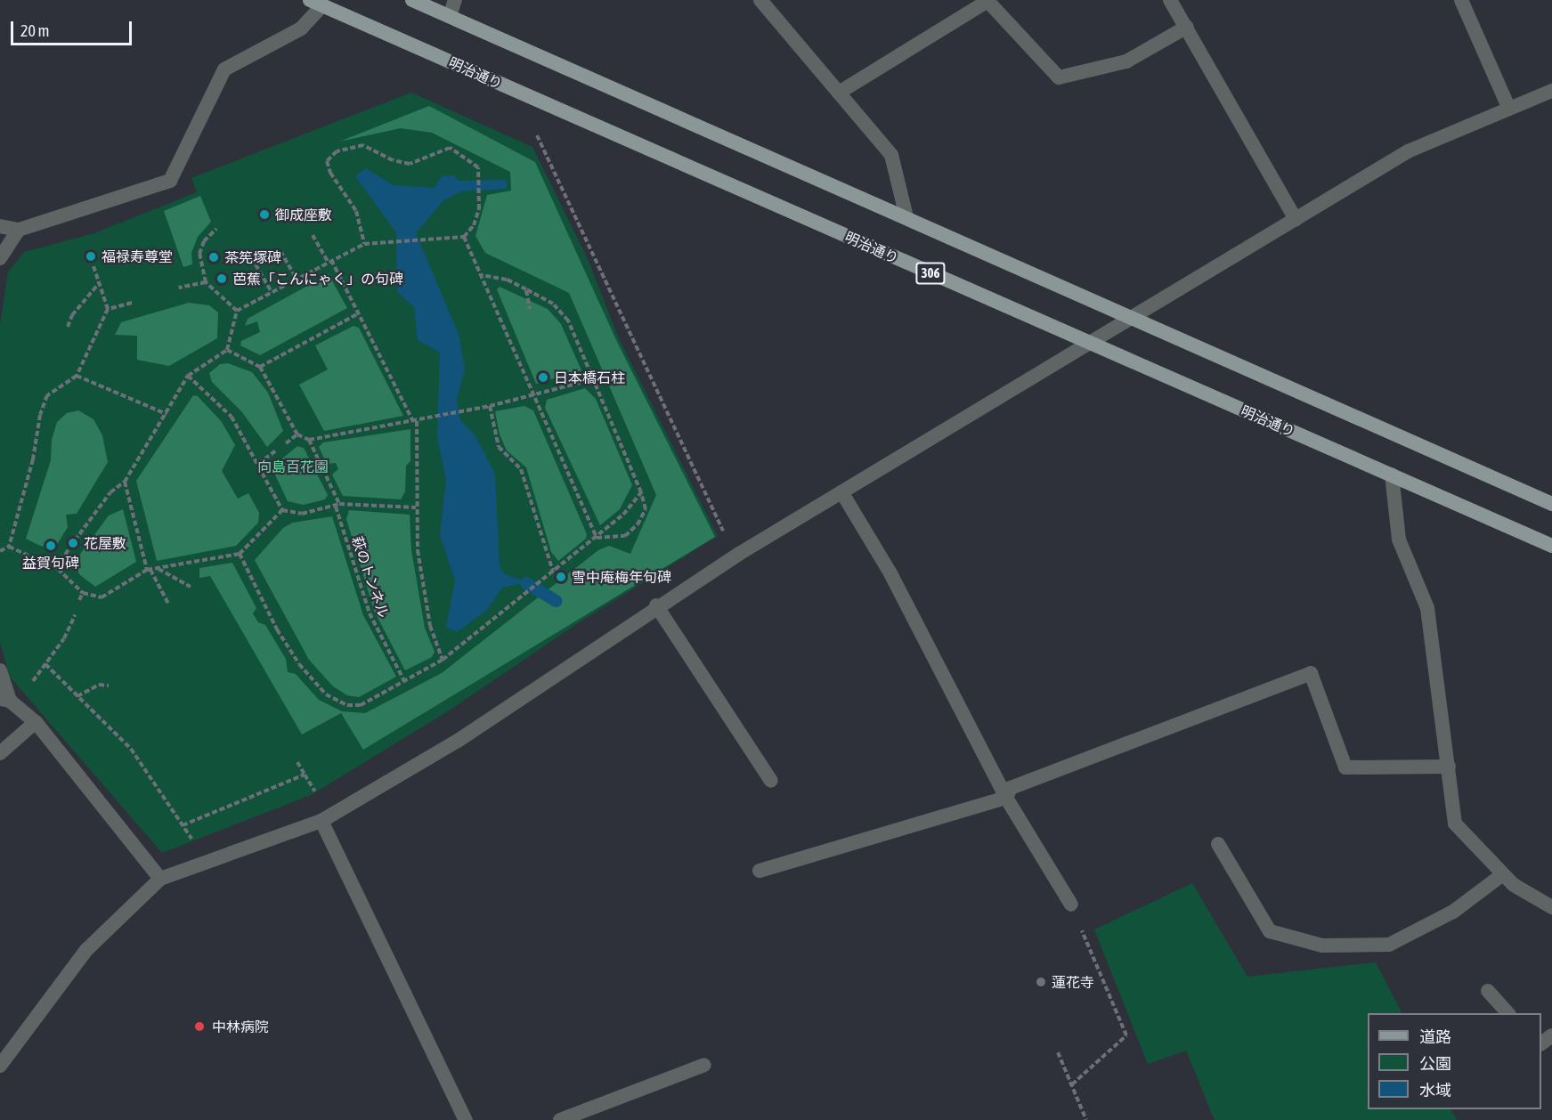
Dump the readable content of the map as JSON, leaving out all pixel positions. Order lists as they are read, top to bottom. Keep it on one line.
{"streets":{"main road":["明治通り","306"],"path":["萩のトンネル"]},"parks":["向島百花園"],"places":["御成座敷","福禄寿尊堂","茶筅塚碑","芭蕉「こんにゃく」の句碑","日本橋石柱","花屋敷","益賀句碑","雪中庵梅年句碑","蓮花寺","中林病院"],"legend":["道路","公園","水域"],"scale_bar":"20 m"}
